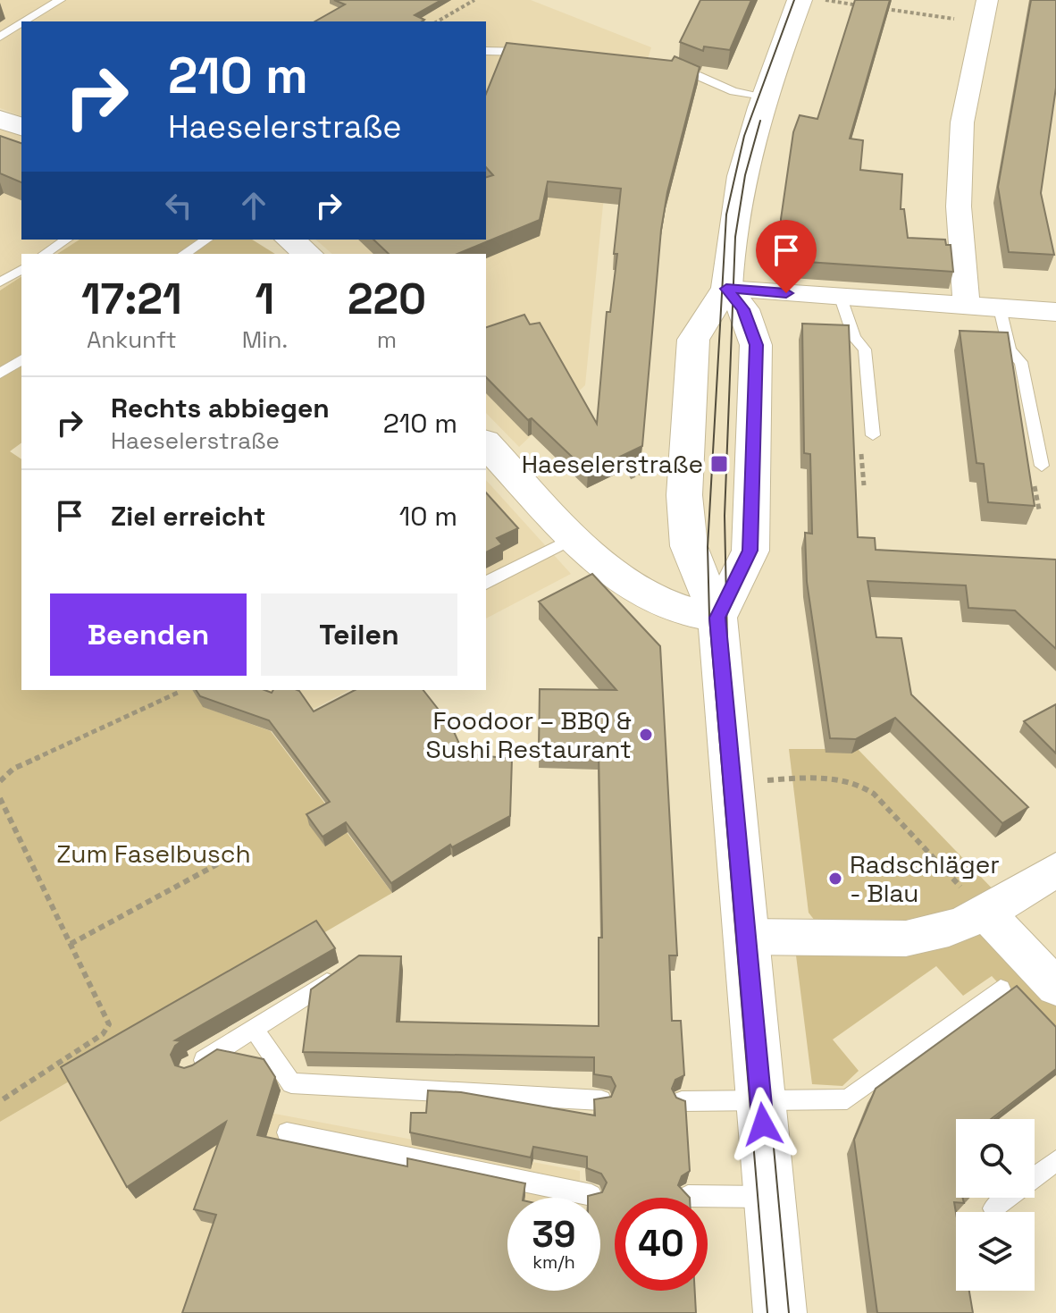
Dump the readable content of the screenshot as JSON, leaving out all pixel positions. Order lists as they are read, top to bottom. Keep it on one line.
{"parks":["Zum Faselbusch"],"places":{"transit":["Haeselerstraße"],"other":["Foodoor – BBQ & Sushi Restaurant","Radschläger - Blau"]},"page":{"turn":["210 m","Haeselerstraße"],"eta":["17:21","Ankunft","1","Min.","220","m"],"list":[{"name":"Rechts abbiegen","note":"Haeselerstraße","value":"210 m"},{"name":"Ziel erreicht","value":"10 m"}],"buttons":["Beenden","Teilen"],"speed":"39 km/h","limit":"40"}}
